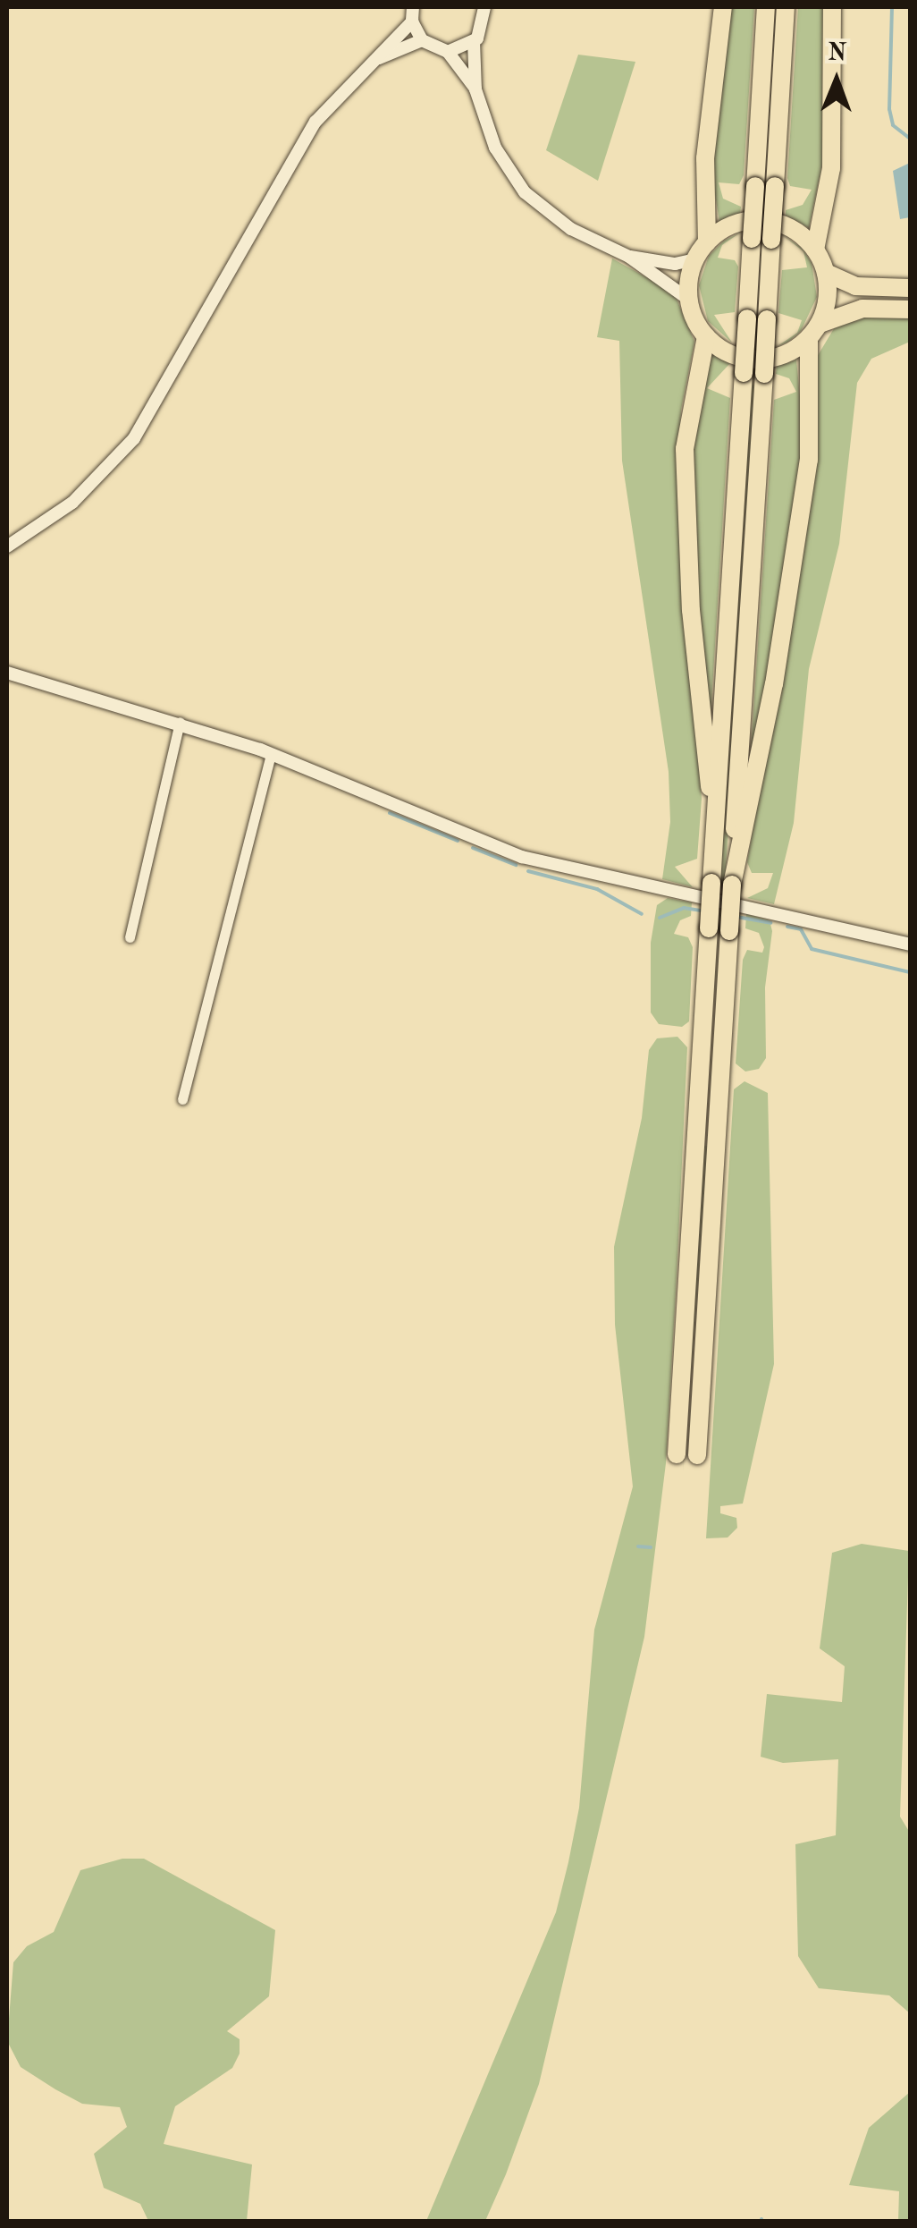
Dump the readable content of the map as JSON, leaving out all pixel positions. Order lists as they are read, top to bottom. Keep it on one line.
{"north":"top"}
